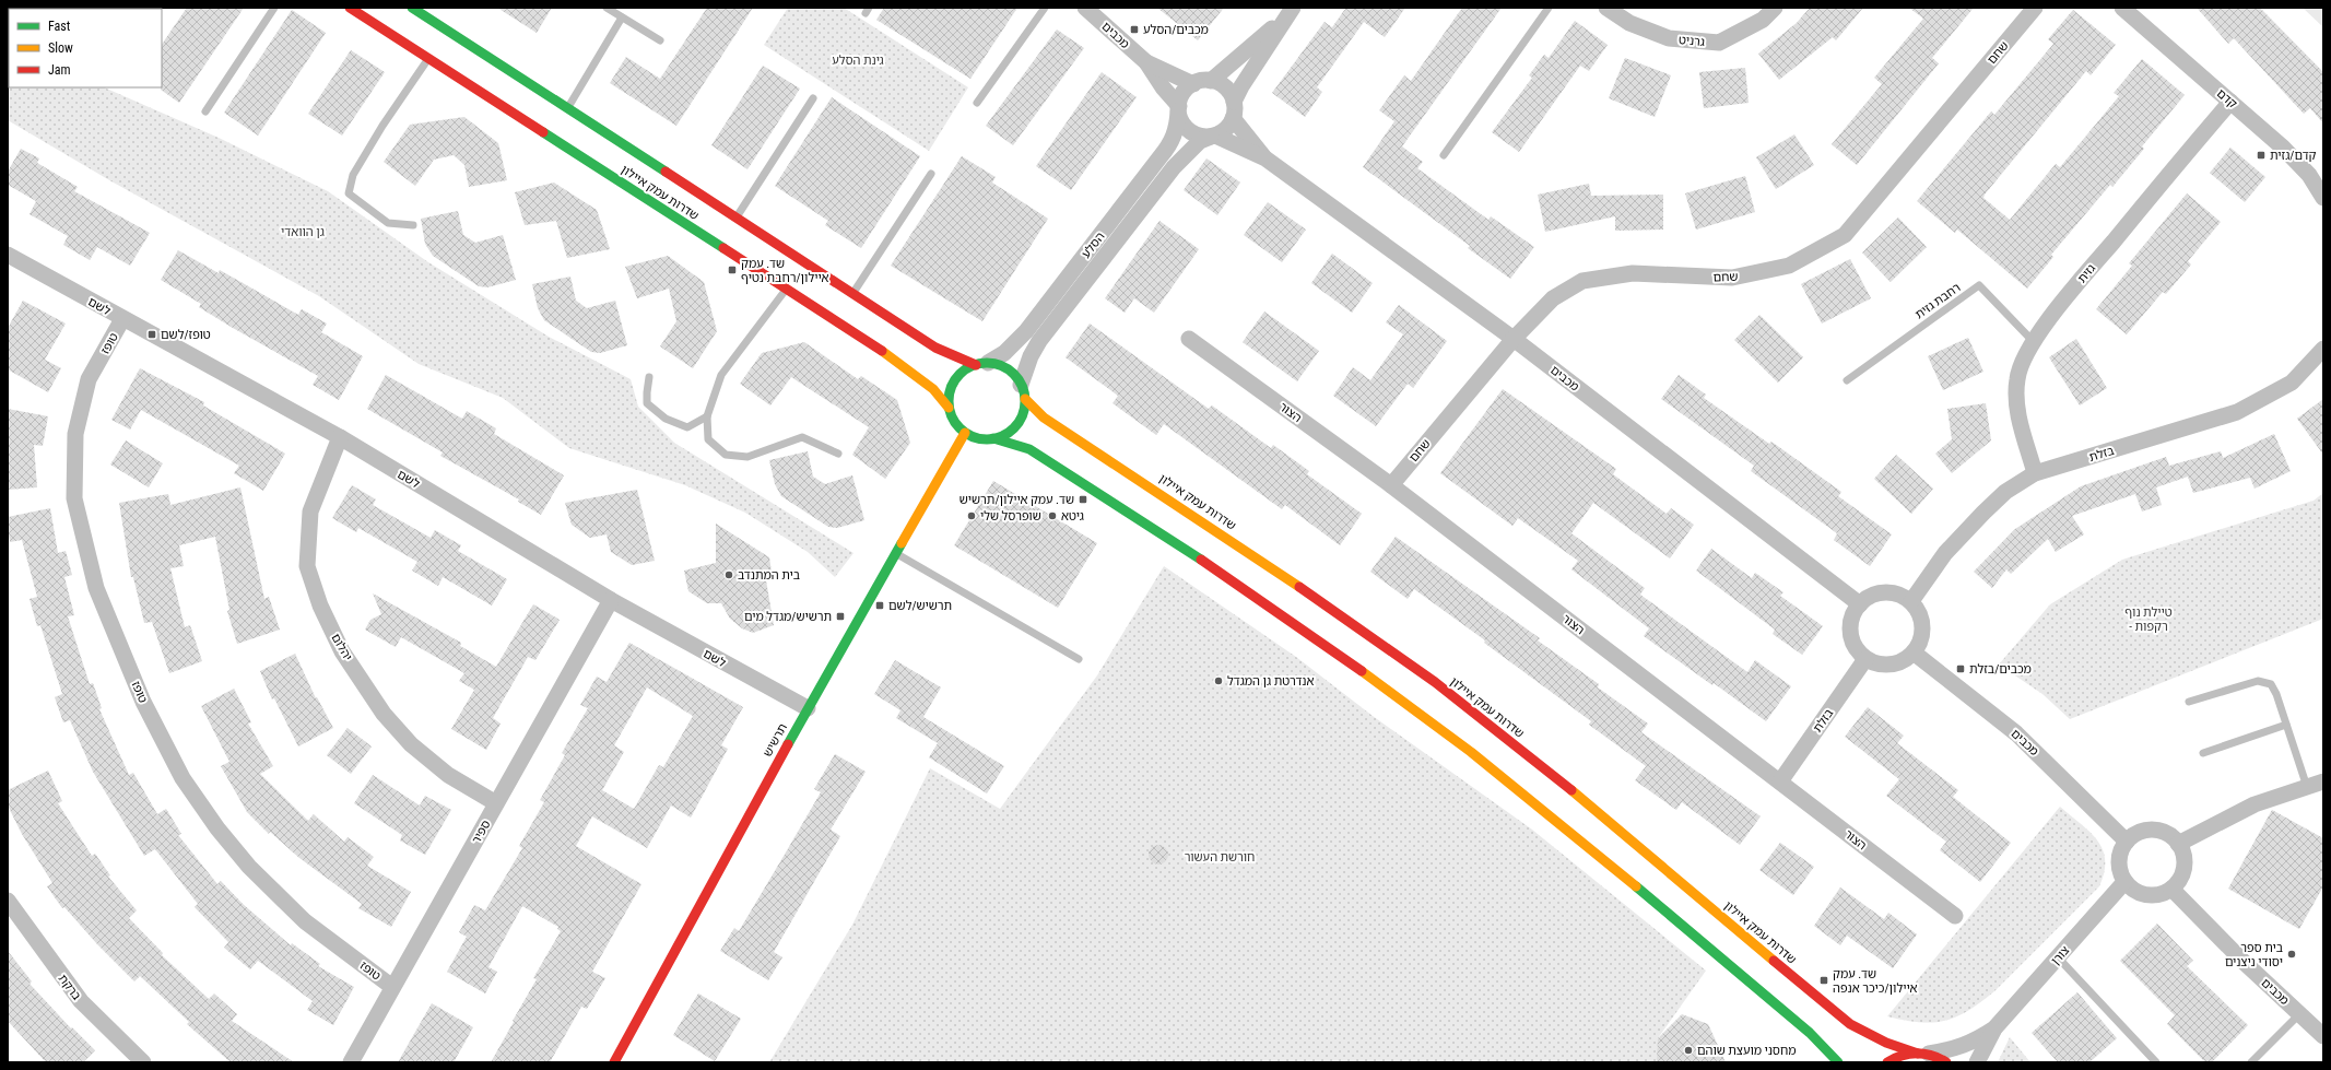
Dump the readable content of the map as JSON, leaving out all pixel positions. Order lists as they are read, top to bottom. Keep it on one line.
{"streets":{"main road":["שדרות עמק איילון","תרשיש"],"street":["מכבים","גרניט","שחם","קדם","הסלע","גזית","לשם","טופז","הצור","בזלת","יהלום","ספיר","צורן","ברקת"],"lane":["רחבת גזית"]},"crossings":[["מכבים","שחם"],["מכבים","הסלע"],["מכבים","בזלת"],["מכבים","צורן"],["שחם","הצור"],["קדם","גזית"],["שדרות עמק איילון","הסלע"],["שדרות עמק איילון","תרשיש"],["שדרות עמק איילון","צורן"],["הסלע","תרשיש"],["גזית","רחבת גזית"],["גזית","בזלת"],["לשם","טופז"],["לשם","יהלום"],["לשם","תרשיש"],["לשם","ספיר"],["טופז","ספיר"],["הצור","בזלת"],["יהלום","ספיר"]],"parks":["גינת הסלע","גן הוואדי","טיילת נוף - רקפות","חורשת העשור"],"places":{"transit":["מכבים/הסלע","קדם/גזית","שד. עמק איילון/רחבת נטיף","טופז/לשם","שד. עמק איילון/תרשיש","תרשיש/לשם","תרשיש/מגדל מים","מכבים/בזלת","שד. עמק איילון/כיכר אנפה"],"other":["שופרסל שלי","גיטא","בית המתנדב","אנדרטת גן המגדל","בית ספר יסודי ניצנים","מחסני מועצת שוהם"]},"legend":["Fast","Slow","Jam"]}
